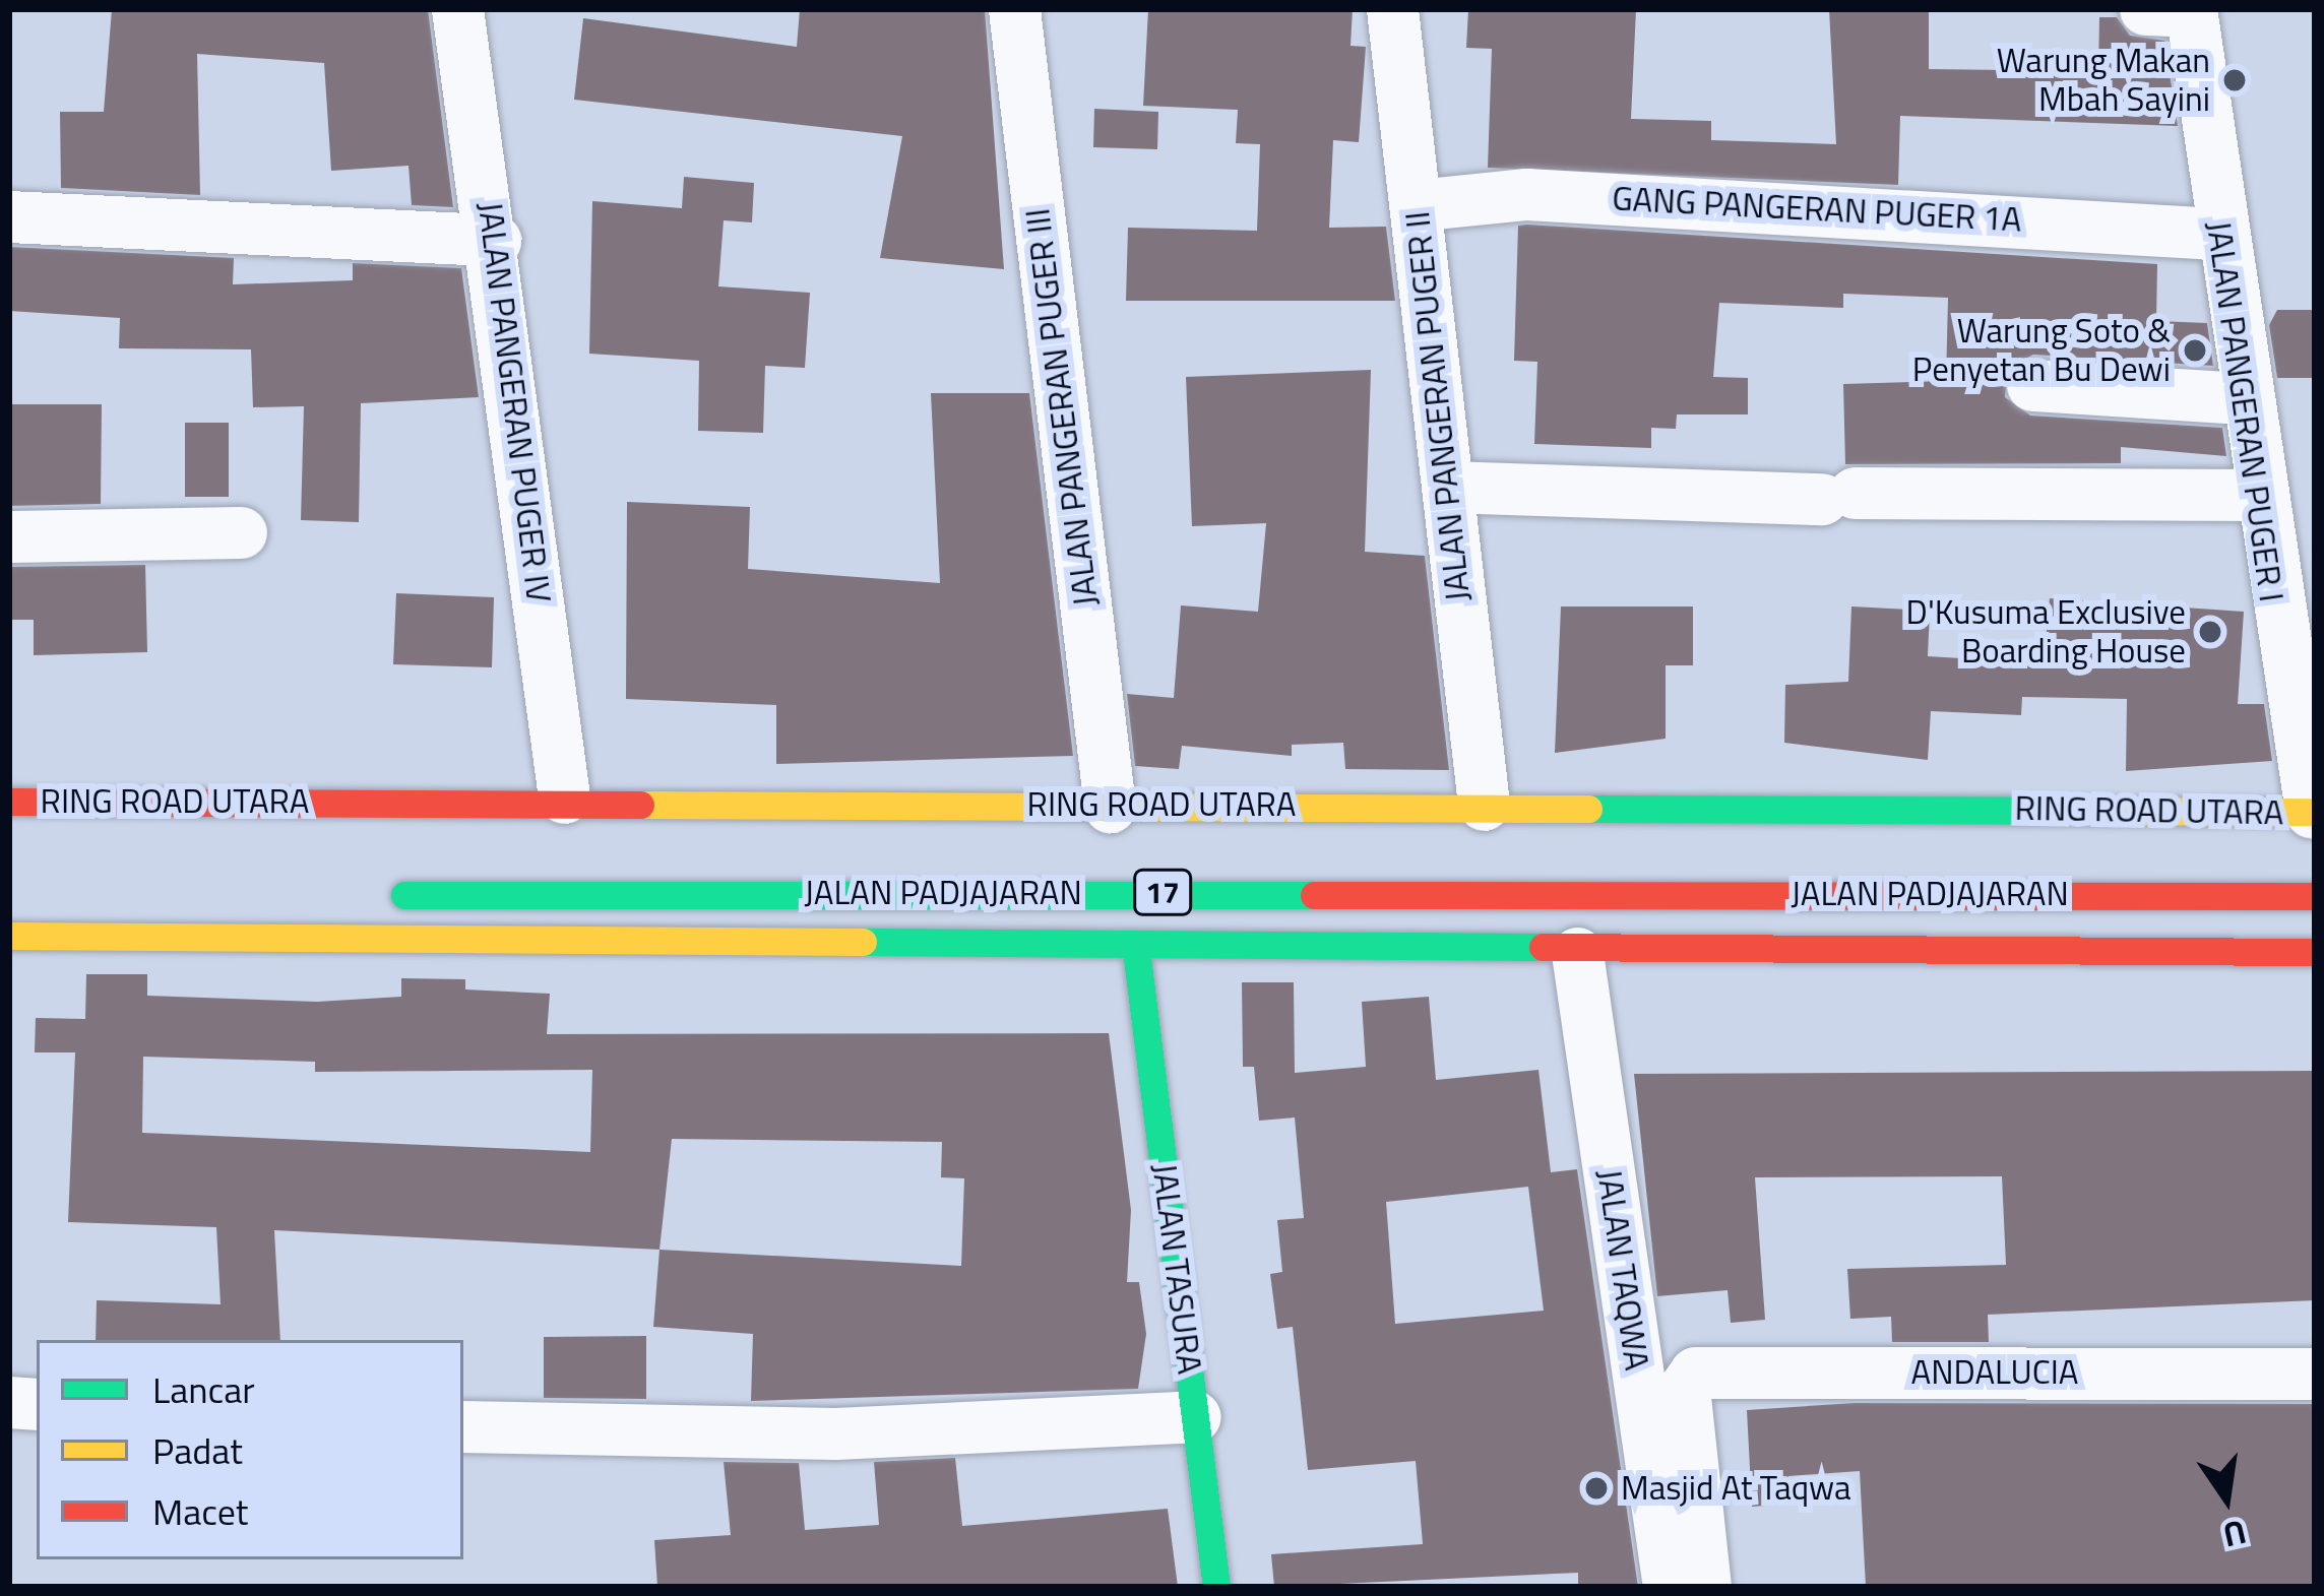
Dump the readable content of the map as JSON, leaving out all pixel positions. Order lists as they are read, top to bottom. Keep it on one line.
{"streets":{"main road":["RING ROAD UTARA","17","JALAN PADJAJARAN","JALAN TASURA"],"street":["GANG PANGERAN PUGER 1A","JALAN PANGERAN PUGER IV","JALAN PANGERAN PUGER II","JALAN PANGERAN PUGER III","JALAN PANGERAN PUGER I","JALAN TAQWA","ANDALUCIA"]},"crossings":[["GANG PANGERAN PUGER 1A","JALAN PANGERAN PUGER II"],["GANG PANGERAN PUGER 1A","JALAN PANGERAN PUGER I"],["JALAN PANGERAN PUGER IV","RING ROAD UTARA"],["JALAN PANGERAN PUGER II","RING ROAD UTARA"],["JALAN PANGERAN PUGER III","RING ROAD UTARA"],["JALAN PANGERAN PUGER I","RING ROAD UTARA"],["JALAN PANGERAN PUGER I","JALAN PADJAJARAN"],["RING ROAD UTARA","JALAN PADJAJARAN"]],"places":["Warung Makan Mbah Sayini","Warung Soto & Penyetan Bu Dewi","D'Kusuma Exclusive Boarding House","Masjid At Taqwa"],"legend":["Lancar","Padat","Macet"],"north":"bottom"}
